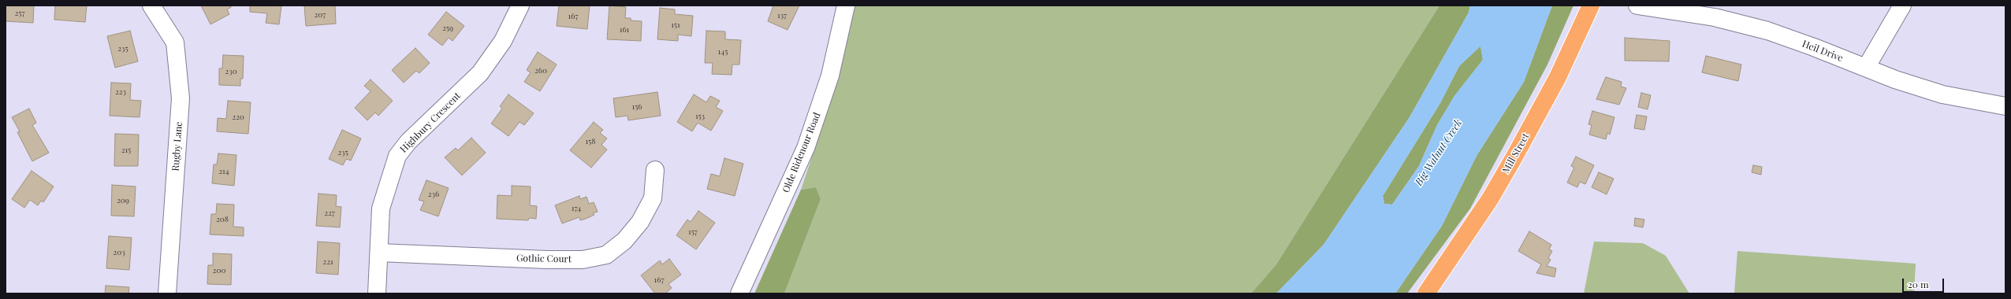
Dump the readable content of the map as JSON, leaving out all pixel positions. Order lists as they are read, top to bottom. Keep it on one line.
{"streets":{"highway":["Mill Street"],"street":["Heil Drive","Highbury Crescent","Rugby Lane","Olde Ridenour Road","Gothic Court"]},"crossings":[["Highbury Crescent","Gothic Court"]],"water":["Big Walnut Creek"],"house_numbers":["257","207","137","167","151","259","161","235","145","260","230","223","156","153","220","158","215","235","214","236","209","174","227","208","157","203","221","200","167"],"scale_bar":"20 m"}
